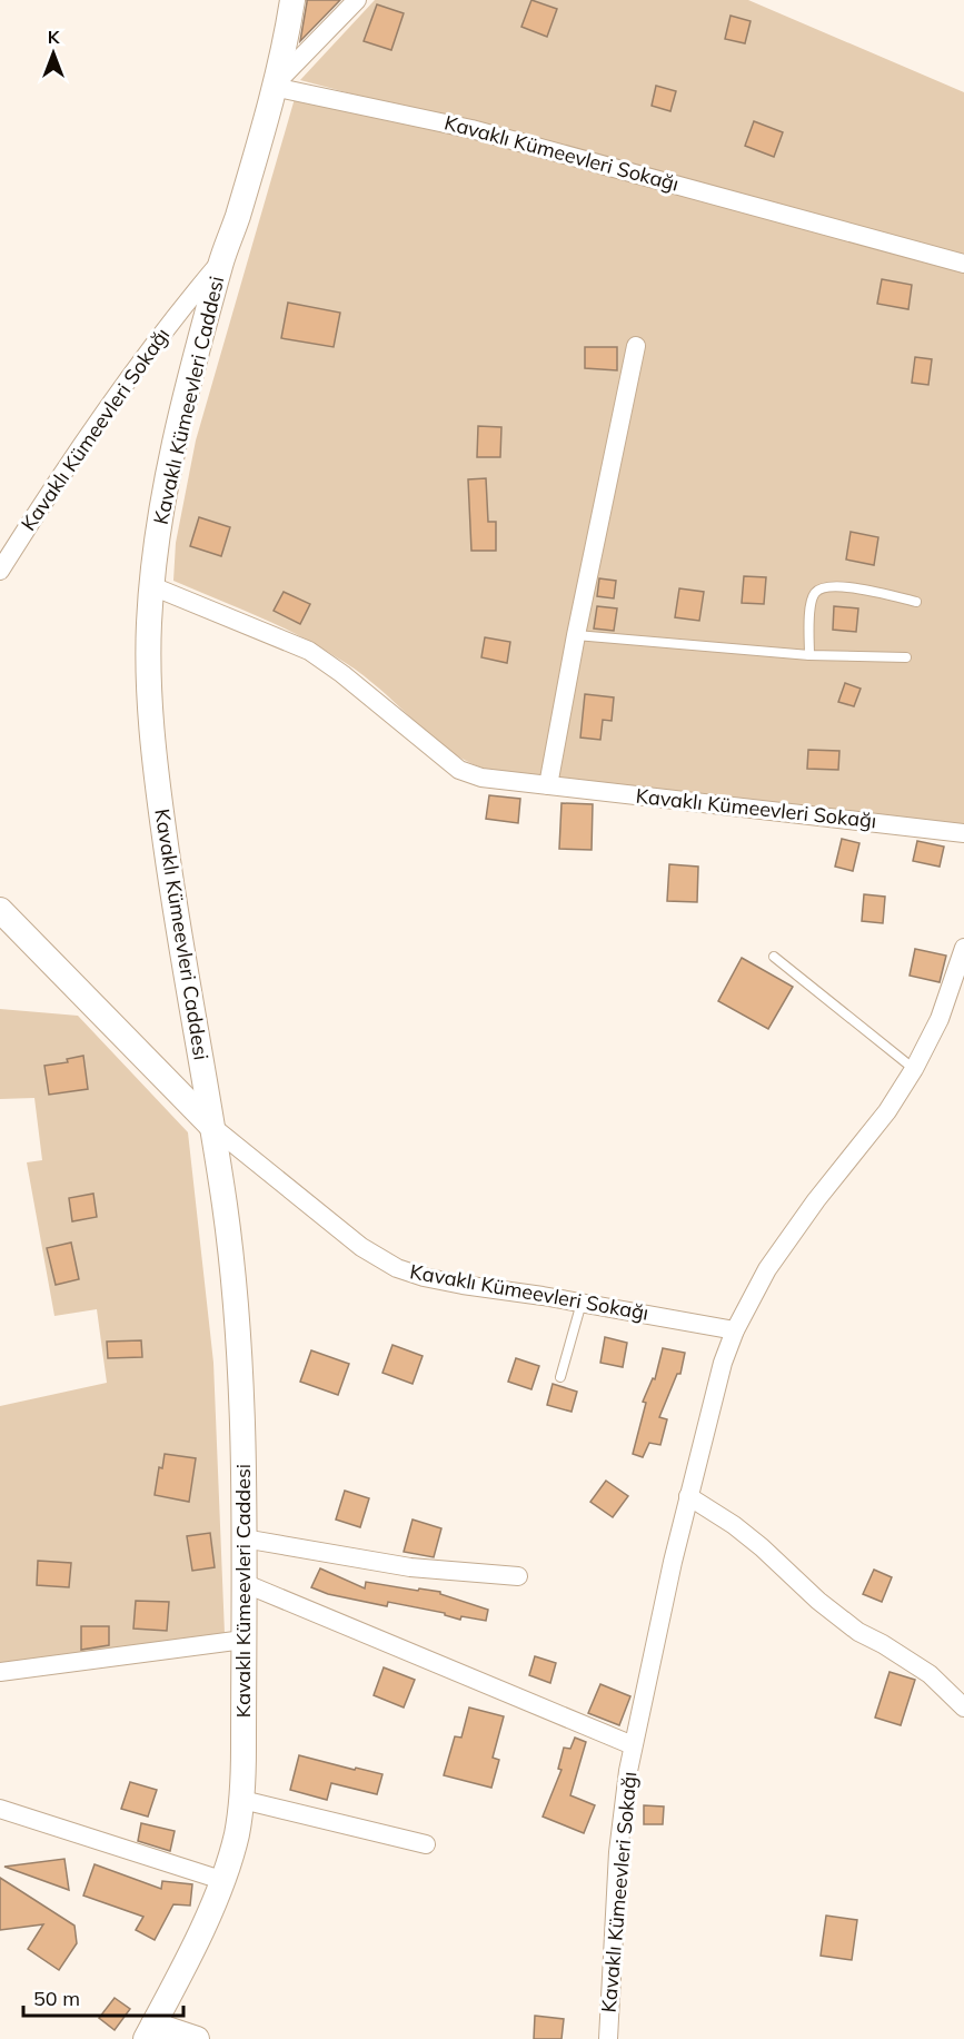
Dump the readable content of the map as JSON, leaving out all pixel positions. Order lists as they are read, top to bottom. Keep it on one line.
{"streets":{"street":["Kavaklı Kümeevleri Sokağı","Kavaklı Kümeevleri Caddesi"]},"crossings":[["Kavaklı Kümeevleri Sokağı","Kavaklı Kümeevleri Caddesi"]],"scale_bar":"50 m","north":"top"}
